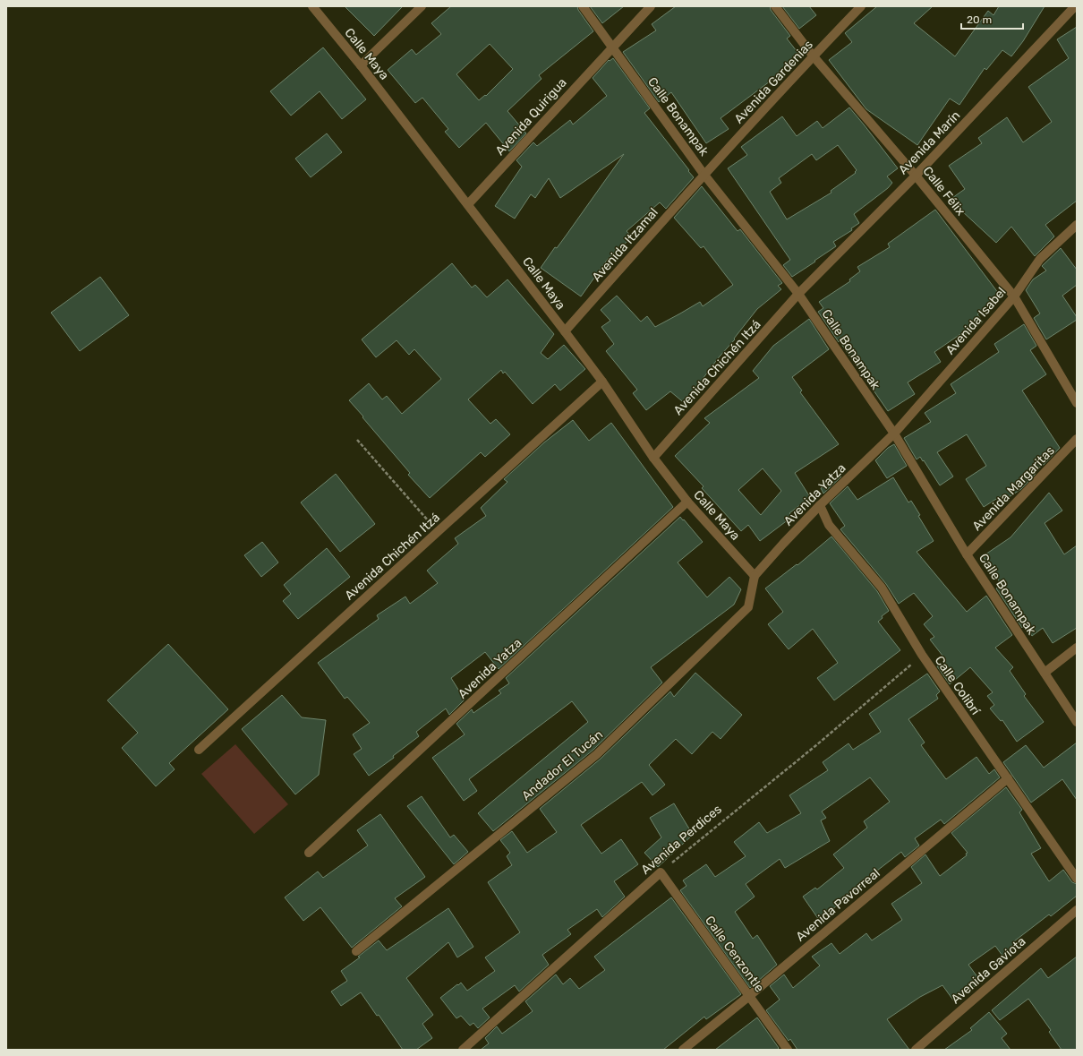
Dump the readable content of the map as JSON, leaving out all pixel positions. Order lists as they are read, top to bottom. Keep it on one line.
{"streets":{"street":["Calle Maya","Avenida Gardenias","Avenida Quirigua","Calle Bonampak","Avenida Marín","Calle Félix","Avenida Itzamal","Avenida Isabel","Avenida Chichén Itzá","Avenida Margaritas","Avenida Yatza","Calle Colibrí","Andador El Tucán","Avenida Perdices","Avenida Pavorreal","Calle Cenzontle","Avenida Gaviota"]},"crossings":[["Calle Maya","Avenida Quirigua"],["Calle Maya","Avenida Itzamal"],["Calle Maya","Avenida Chichén Itzá"],["Calle Maya","Avenida Yatza"],["Calle Maya","Andador El Tucán"],["Avenida Gardenias","Calle Bonampak"],["Avenida Gardenias","Calle Félix"],["Avenida Gardenias","Avenida Itzamal"],["Avenida Quirigua","Calle Bonampak"],["Calle Bonampak","Avenida Marín"],["Calle Bonampak","Avenida Itzamal"],["Calle Bonampak","Avenida Isabel"],["Calle Bonampak","Avenida Chichén Itzá"],["Calle Bonampak","Avenida Margaritas"],["Calle Bonampak","Avenida Yatza"],["Avenida Marín","Calle Félix"],["Avenida Marín","Avenida Chichén Itzá"],["Calle Félix","Avenida Isabel"],["Avenida Isabel","Avenida Yatza"],["Avenida Yatza","Calle Colibrí"],["Avenida Yatza","Andador El Tucán"],["Calle Colibrí","Avenida Perdices"],["Calle Colibrí","Avenida Pavorreal"],["Avenida Perdices","Calle Cenzontle"],["Avenida Pavorreal","Calle Cenzontle"]],"scale_bar":"20 m"}
